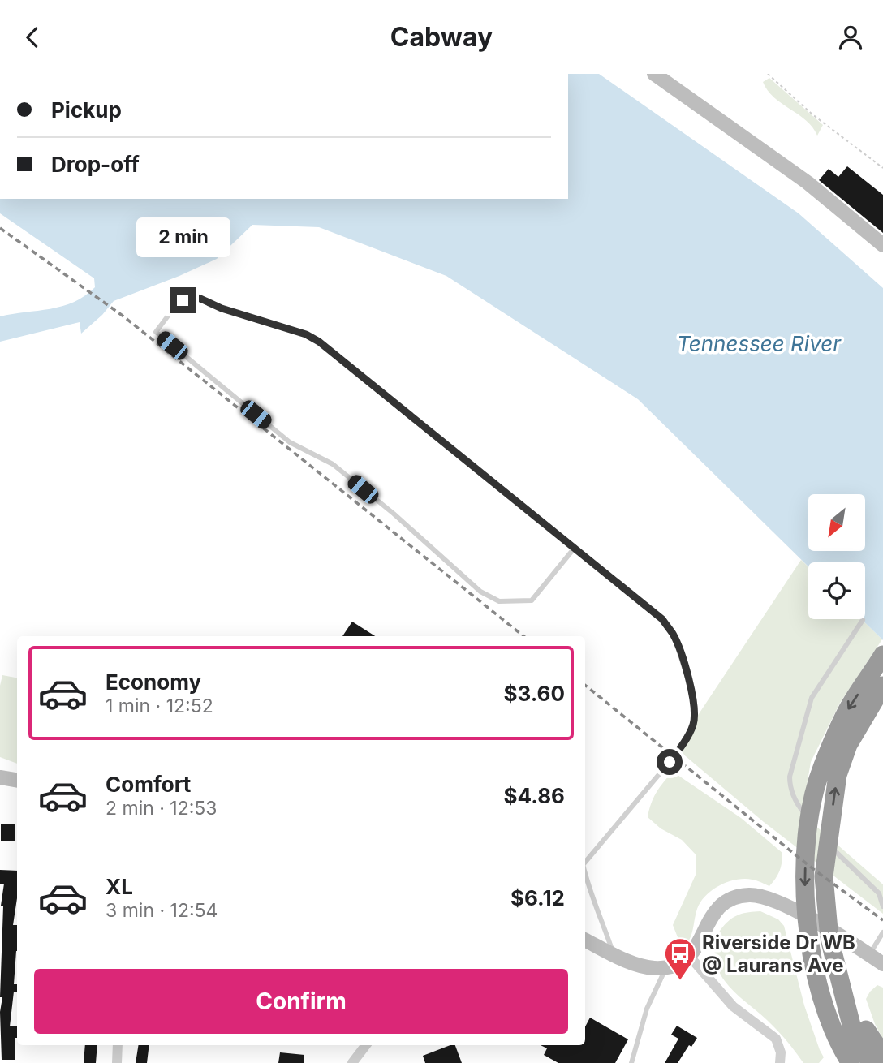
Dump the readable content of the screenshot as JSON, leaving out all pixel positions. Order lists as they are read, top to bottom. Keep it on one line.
{"water":["Tennessee River"],"places":{"bus stop":["Riverside Dr WB @ Laurans Ave"]},"north":"bottom left","page":{"header":"Cabway","banner":["Pickup","Drop-off"],"bubble":"2 min","list":[{"name":"Economy","note":"1 min · 12:52","value":"$3.60"},{"name":"Comfort","note":"2 min · 12:53","value":"$4.86"},{"name":"XL","note":"3 min · 12:54","value":"$6.12"}],"buttons":"Confirm"}}
